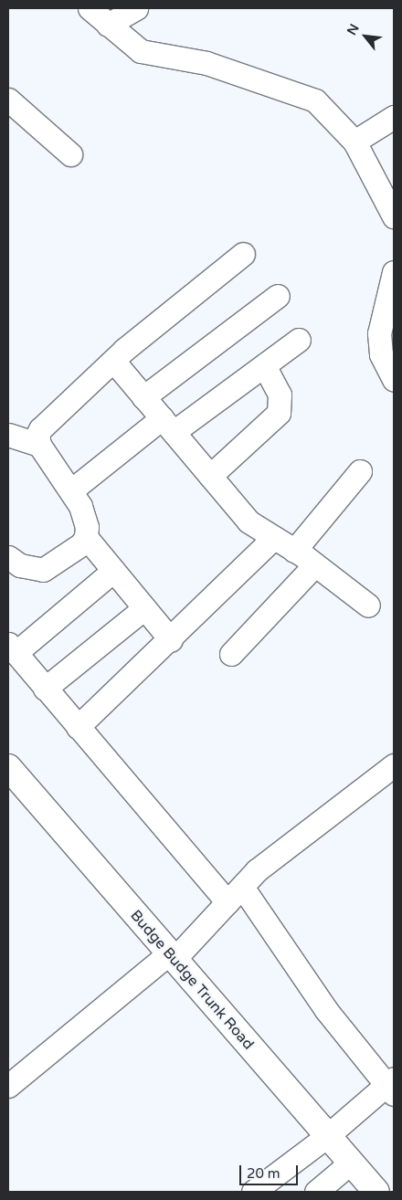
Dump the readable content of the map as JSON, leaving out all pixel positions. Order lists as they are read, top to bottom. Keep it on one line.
{"streets":{"main road":["Budge Budge Trunk Road"]},"scale_bar":"20 m","north":"top left"}
